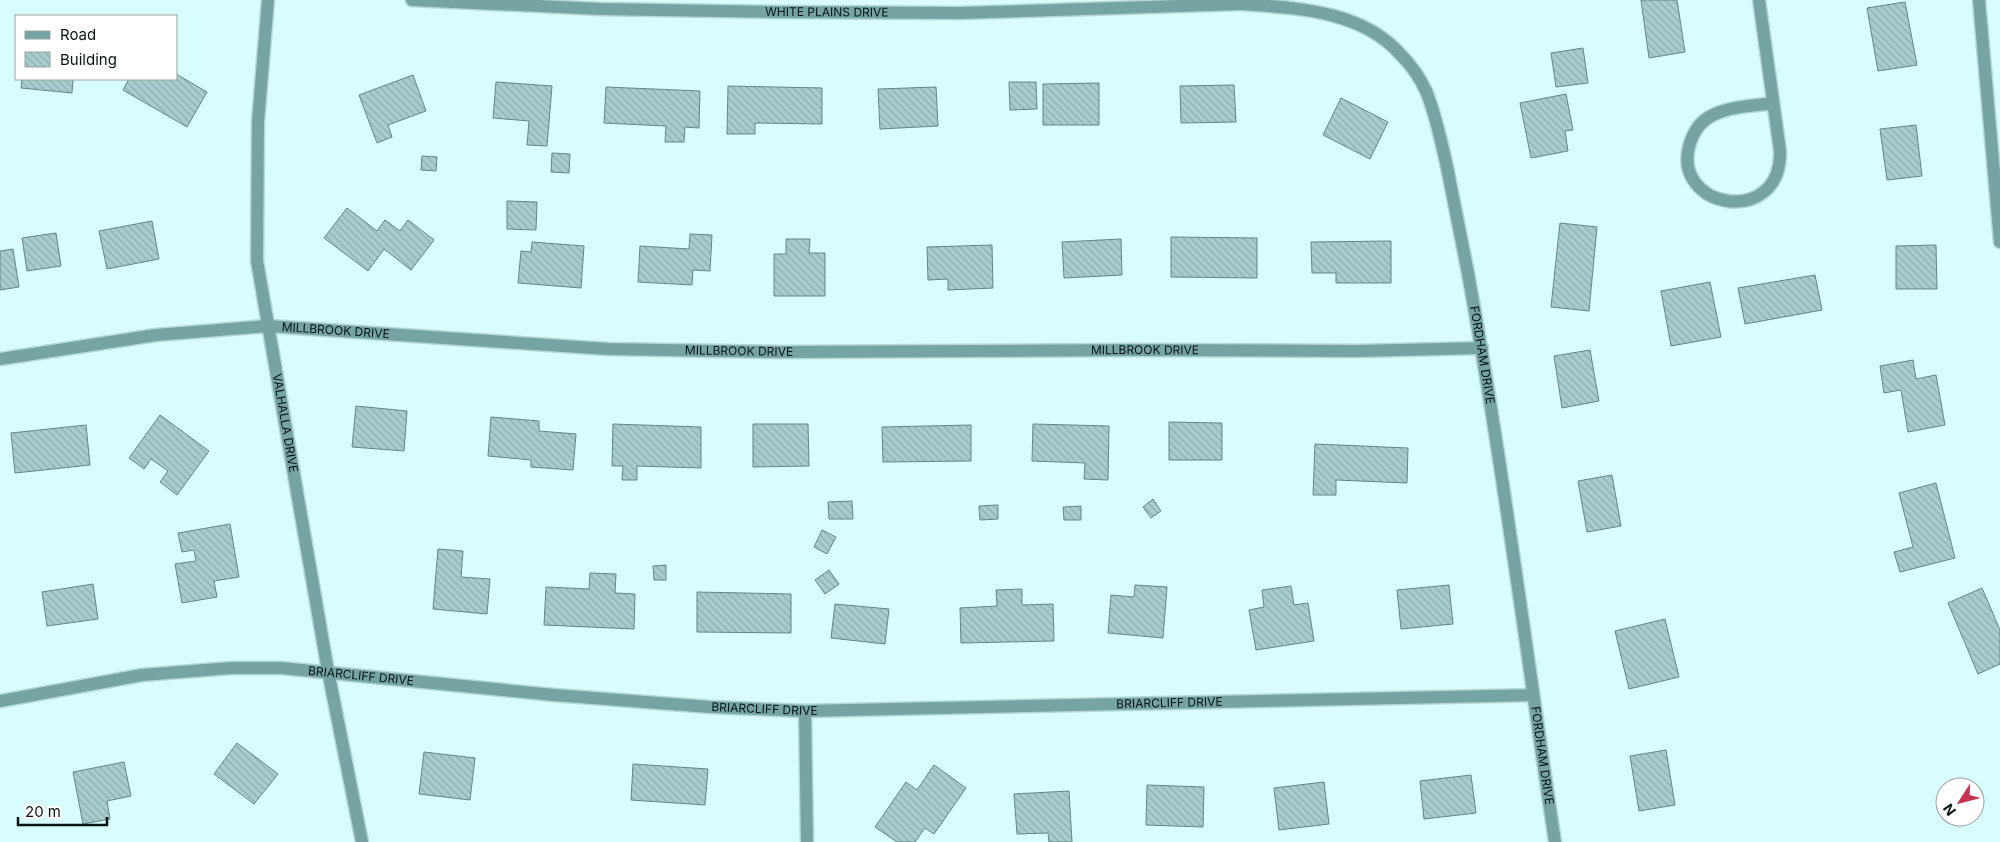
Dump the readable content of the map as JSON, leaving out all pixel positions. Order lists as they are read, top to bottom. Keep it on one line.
{"streets":{"street":["WHITE PLAINS DRIVE","MILLBROOK DRIVE","FORDHAM DRIVE","VALHALLA DRIVE","BRIARCLIFF DRIVE"]},"crossings":[["WHITE PLAINS DRIVE","FORDHAM DRIVE"],["MILLBROOK DRIVE","FORDHAM DRIVE"],["MILLBROOK DRIVE","VALHALLA DRIVE"],["FORDHAM DRIVE","BRIARCLIFF DRIVE"],["VALHALLA DRIVE","BRIARCLIFF DRIVE"]],"legend":["Road","Building"],"scale_bar":"20 m","north":"bottom left"}
